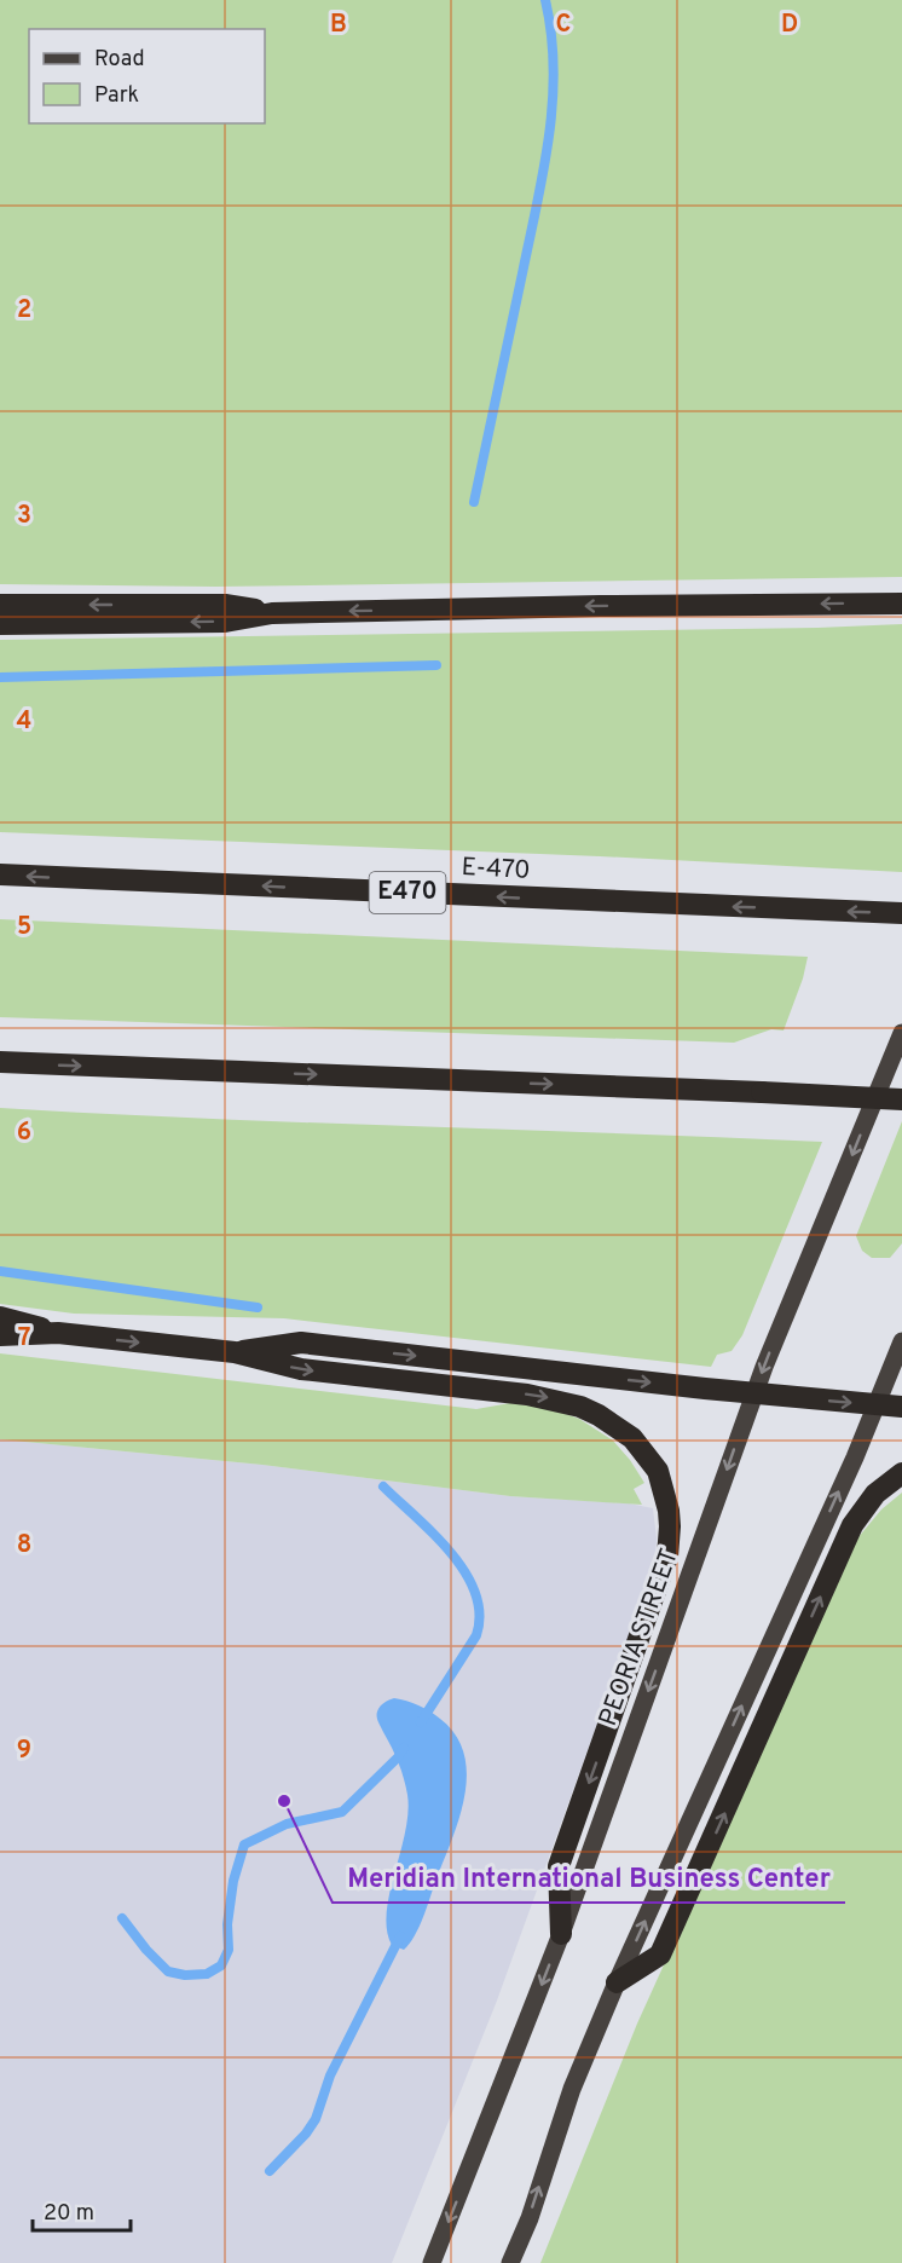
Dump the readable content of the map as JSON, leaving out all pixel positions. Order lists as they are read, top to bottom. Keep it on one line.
{"streets":{"highway":["E-470","E470"],"main road":["PEORIA STREET"]},"places":["Meridian International Business Center"],"legend":["Road","Park"],"scale_bar":"20 m","grid":{"columns":["B","C","D"],"rows":["2","3","4","5","6","7","8","9"]}}
